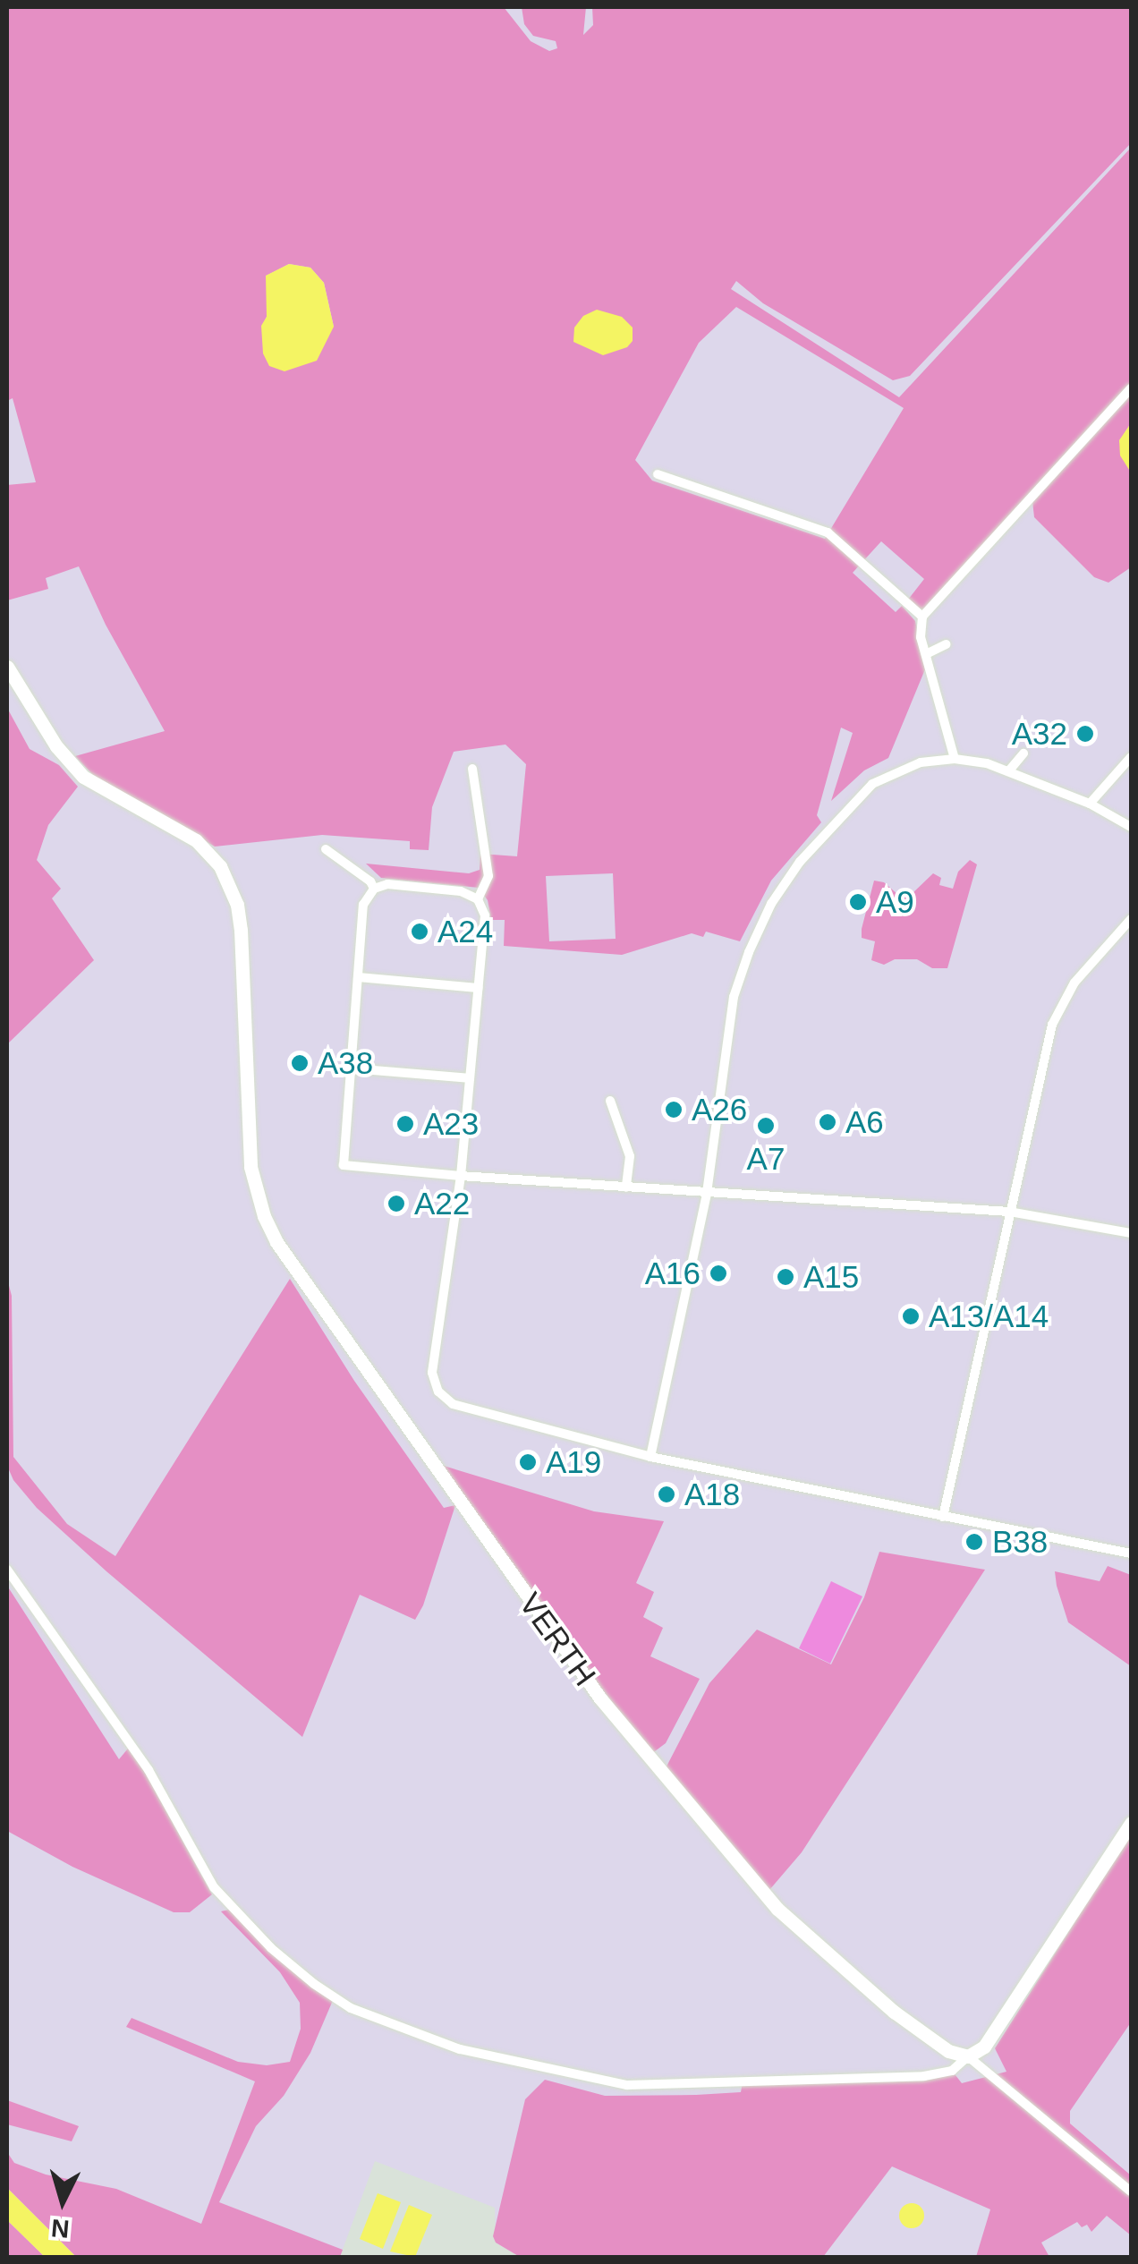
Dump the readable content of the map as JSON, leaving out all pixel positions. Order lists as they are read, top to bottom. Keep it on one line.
{"streets":{"street":["VERTH"]},"places":["A32","A9","A24","A38","A26","A6","A23","A7","A22","A16","A15","A13/A14","A19","A18","B38"],"north":"bottom"}
